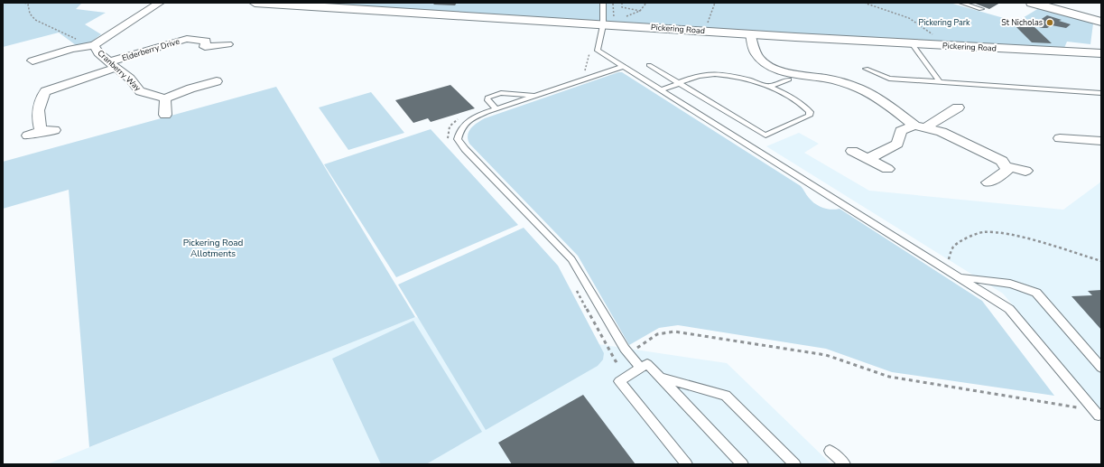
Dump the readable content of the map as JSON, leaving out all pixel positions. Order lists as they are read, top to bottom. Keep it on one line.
{"streets":{"street":["Pickering Road","Elderberry Drive","Cranberry Way"]},"crossings":[["Elderberry Drive","Cranberry Way"]],"parks":["Pickering Park","Pickering Road Allotments"],"places":["St Nicholas"]}
